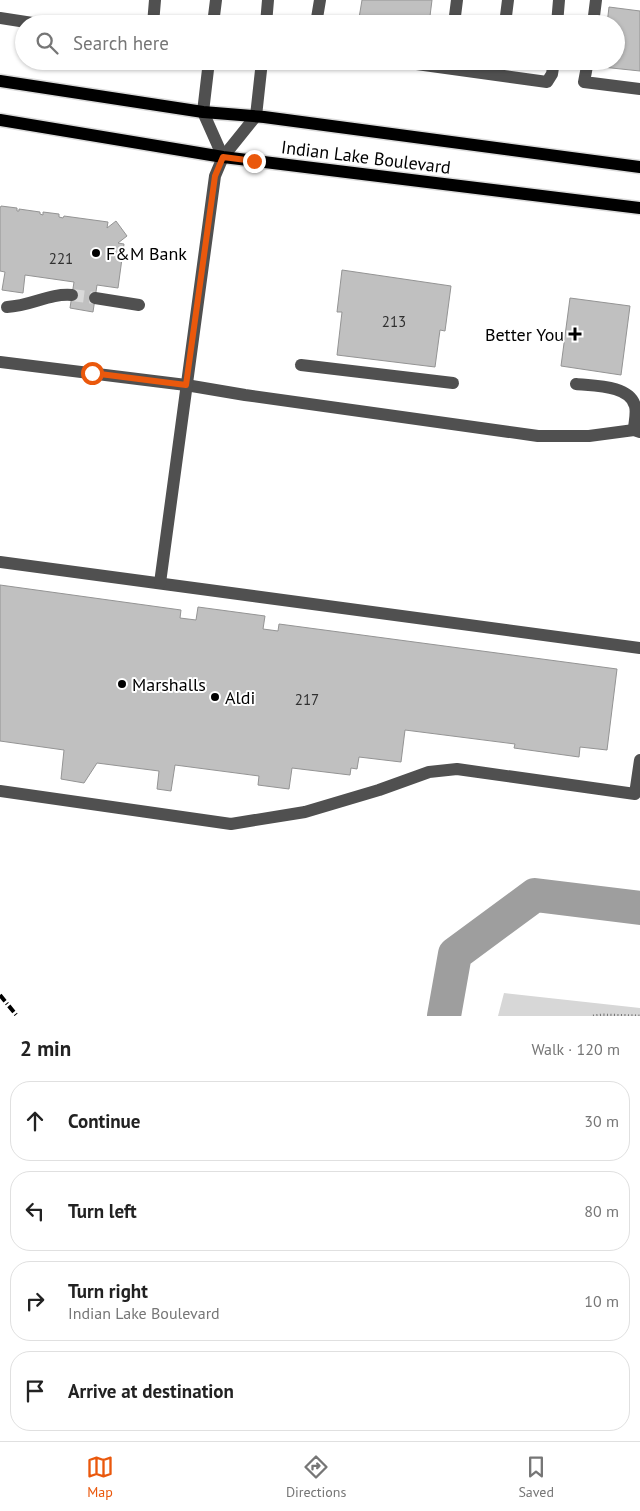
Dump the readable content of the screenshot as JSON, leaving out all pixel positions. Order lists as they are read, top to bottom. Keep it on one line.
{"streets":{"main road":["Indian Lake Boulevard"]},"places":{"other":["F&M Bank","Marshalls","Aldi"],"health":["Better You"]},"house_numbers":["221","213","217"],"page":{"search":"Search here","heading":["2 min","Walk · 120 m"],"list":[["Continue","30 m"],["Turn left","80 m"],["Turn right","Indian Lake Boulevard","10 m"],"Arrive at destination"],"nav":["Map","Directions","Saved"]}}
